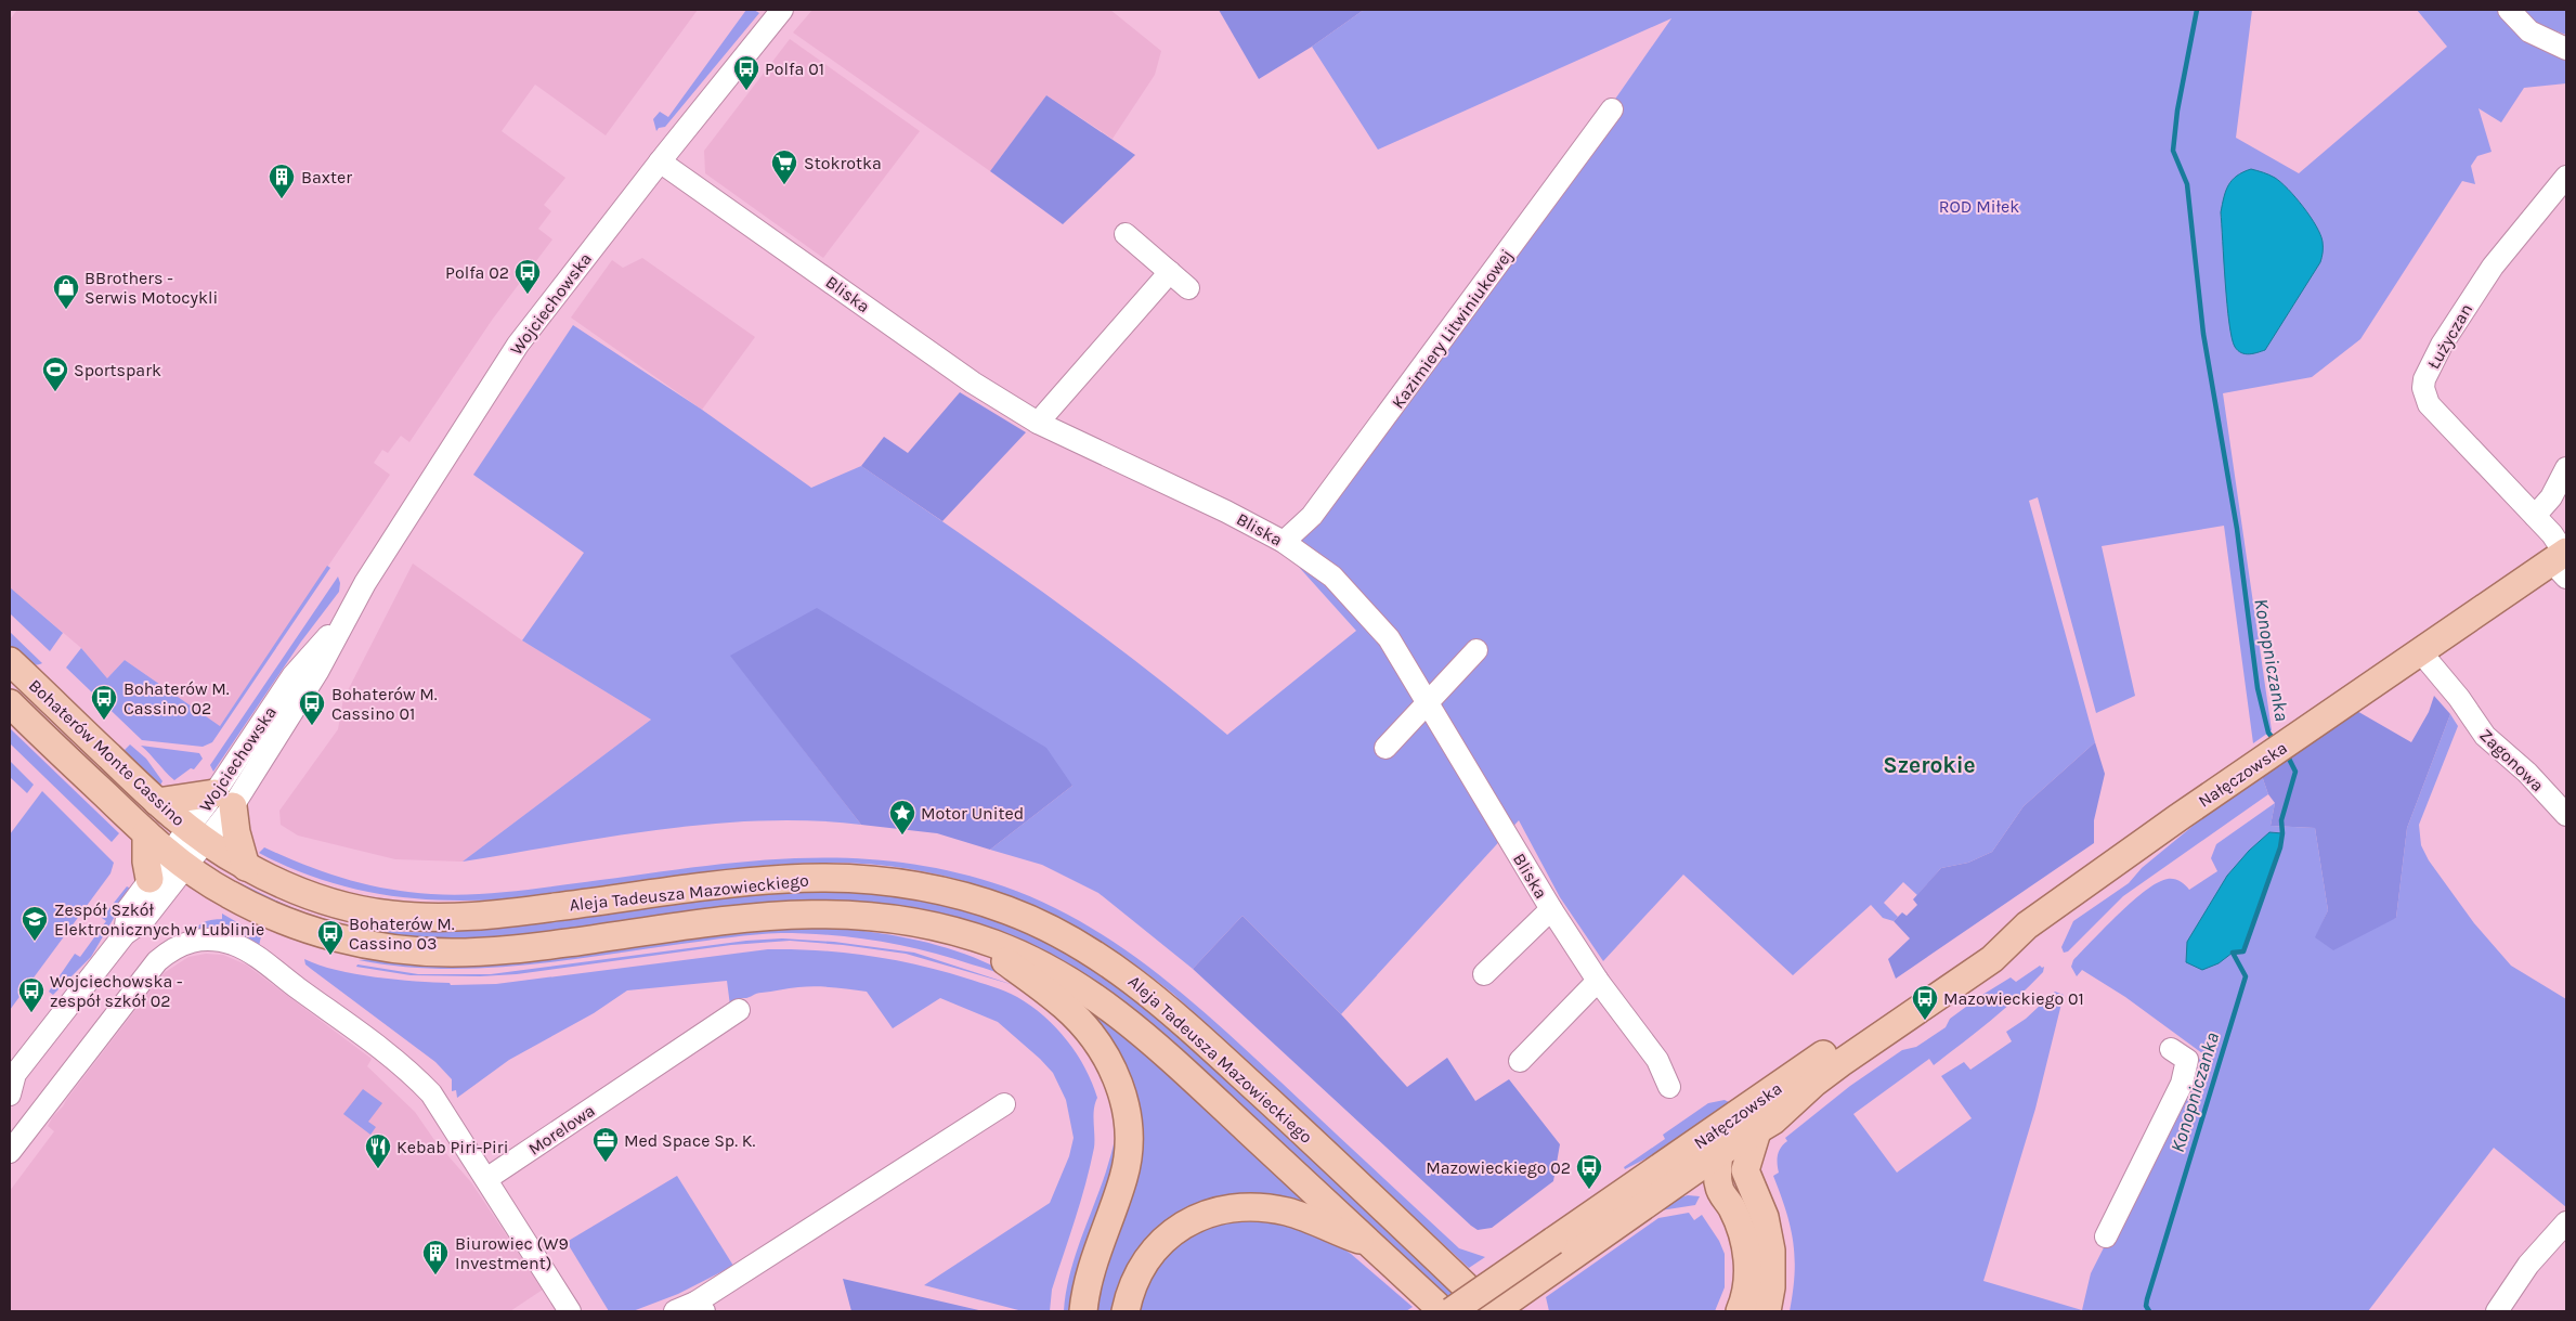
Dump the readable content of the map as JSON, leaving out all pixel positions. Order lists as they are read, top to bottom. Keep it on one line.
{"streets":{"main road":["Bohaterów Monte Cassino","Nałęczowska","Aleja Tadeusza Mazowieckiego"],"street":["Bliska","Wojciechowska","Kazimiery Litwiniukowej","Łużyczan","Zagonowa","Morelowa"]},"crossings":[["Bliska","Wojciechowska"],["Bliska","Kazimiery Litwiniukowej"],["Wojciechowska","Bohaterów Monte Cassino"],["Wojciechowska","Aleja Tadeusza Mazowieckiego"],["Łużyczan","Nałęczowska"],["Bohaterów Monte Cassino","Aleja Tadeusza Mazowieckiego"],["Zagonowa","Nałęczowska"],["Nałęczowska","Aleja Tadeusza Mazowieckiego"]],"districts":["Szerokie"],"water":["Konopniczanka"],"parks":["ROD Miłek"],"places":{"bus stop":["Polfa 01","Polfa 02","Bohaterów M. Cassino 02","Bohaterów M. Cassino 01","Bohaterów M. Cassino 03","Wojciechowska - zespół szkół 02","Mazowieckiego 01","Mazowieckiego 02"],"supermarket":["Stokrotka"],"building":["Baxter","Biurowiec (W9 Investment)"],"shop":["BBrothers - Serwis Motocykli"],"sports":["Sportspark"],"place":["Motor United"],"school or university":["Zespół Szkół Elektronicznych w Lublinie"],"office":["Med Space Sp. K."],"restaurant":["Kebab Piri-Piri"]}}
